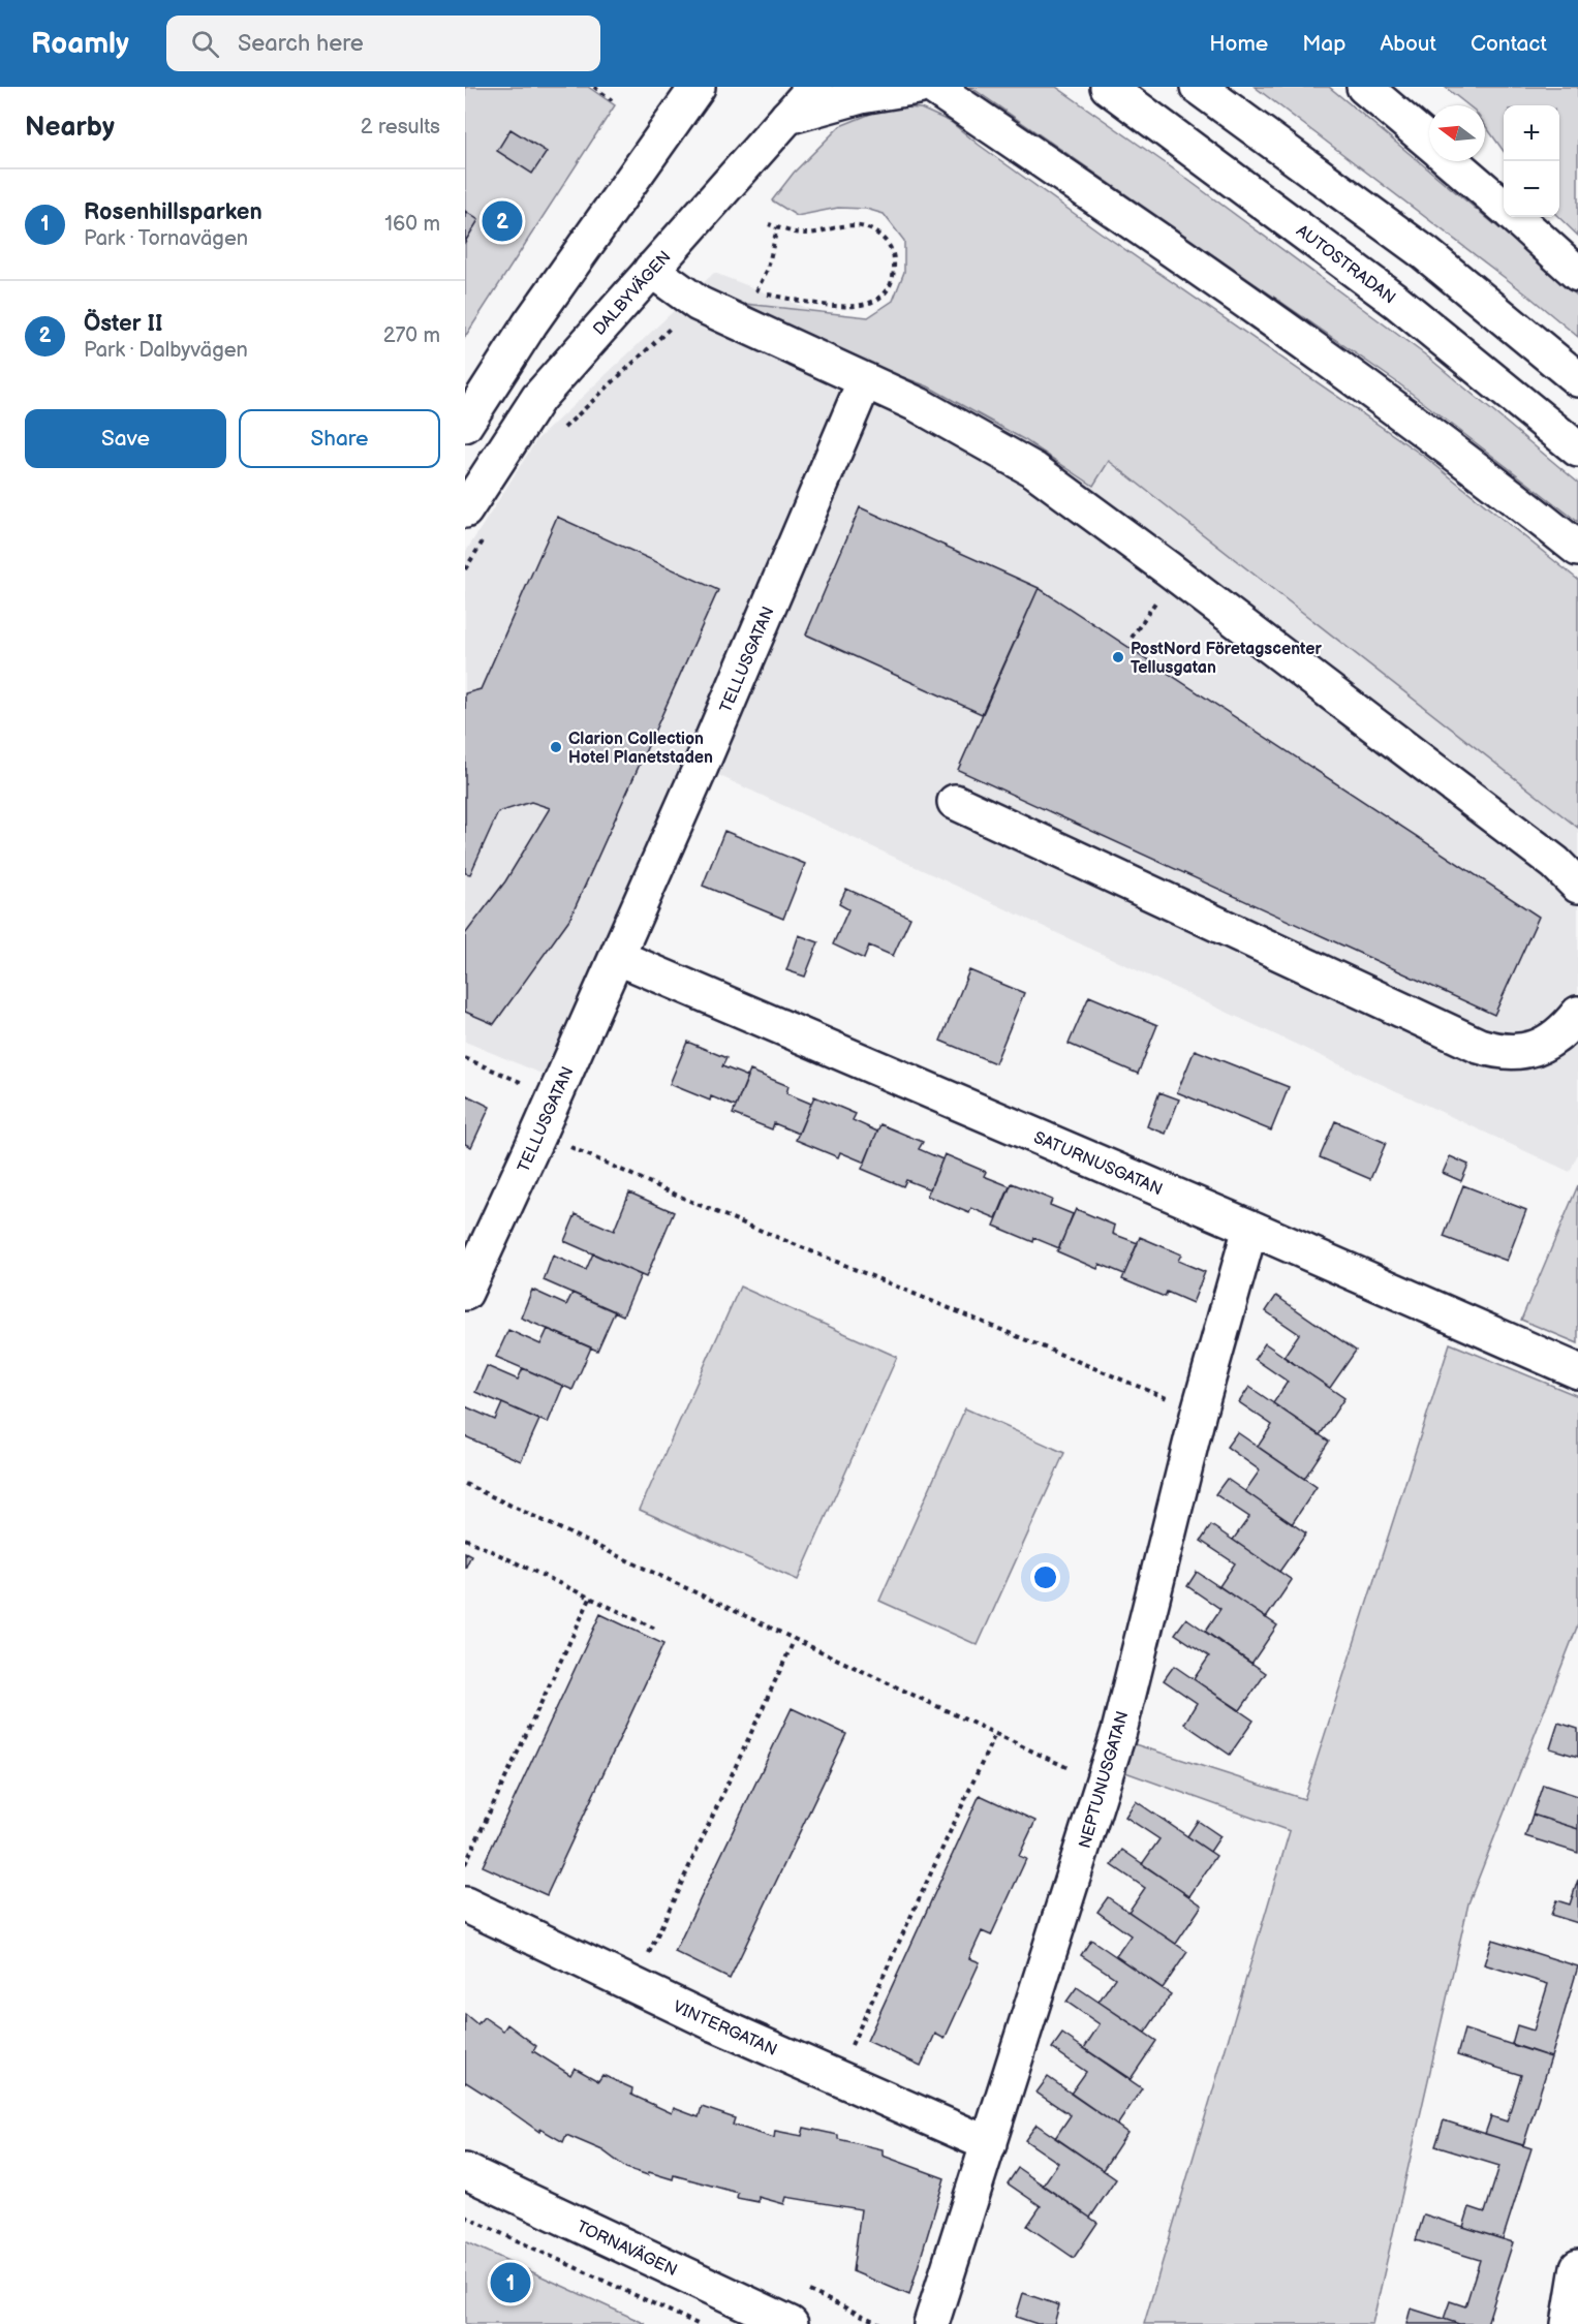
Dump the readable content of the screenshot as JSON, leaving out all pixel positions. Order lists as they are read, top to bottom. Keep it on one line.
{"streets":{"main road":["AUTOSTRADAN","DALBYVÄGEN","TELLUSGATAN","SATURNUSGATAN","NEPTUNUSGATAN","VINTERGATAN","TORNAVÄGEN"]},"crossings":[["TELLUSGATAN","SATURNUSGATAN"],["SATURNUSGATAN","NEPTUNUSGATAN"],["NEPTUNUSGATAN","VINTERGATAN"]],"places":["PostNord Företagscenter Tellusgatan","Clarion Collection Hotel Planetstaden"],"north":"left","page":{"header":"Roamly","search":"Search here","nav":["Home","Map","About","Contact"],"heading":["Nearby","2 results"],"map_buttons":["+","−"],"list":[{"mark":"1","name":"Rosenhillsparken","note":"Park · Tornavägen","value":"160 m"},{"mark":"2","name":"Öster II","note":"Park · Dalbyvägen","value":"270 m"}],"pins":["2","1"],"buttons":["Save","Share"]}}
